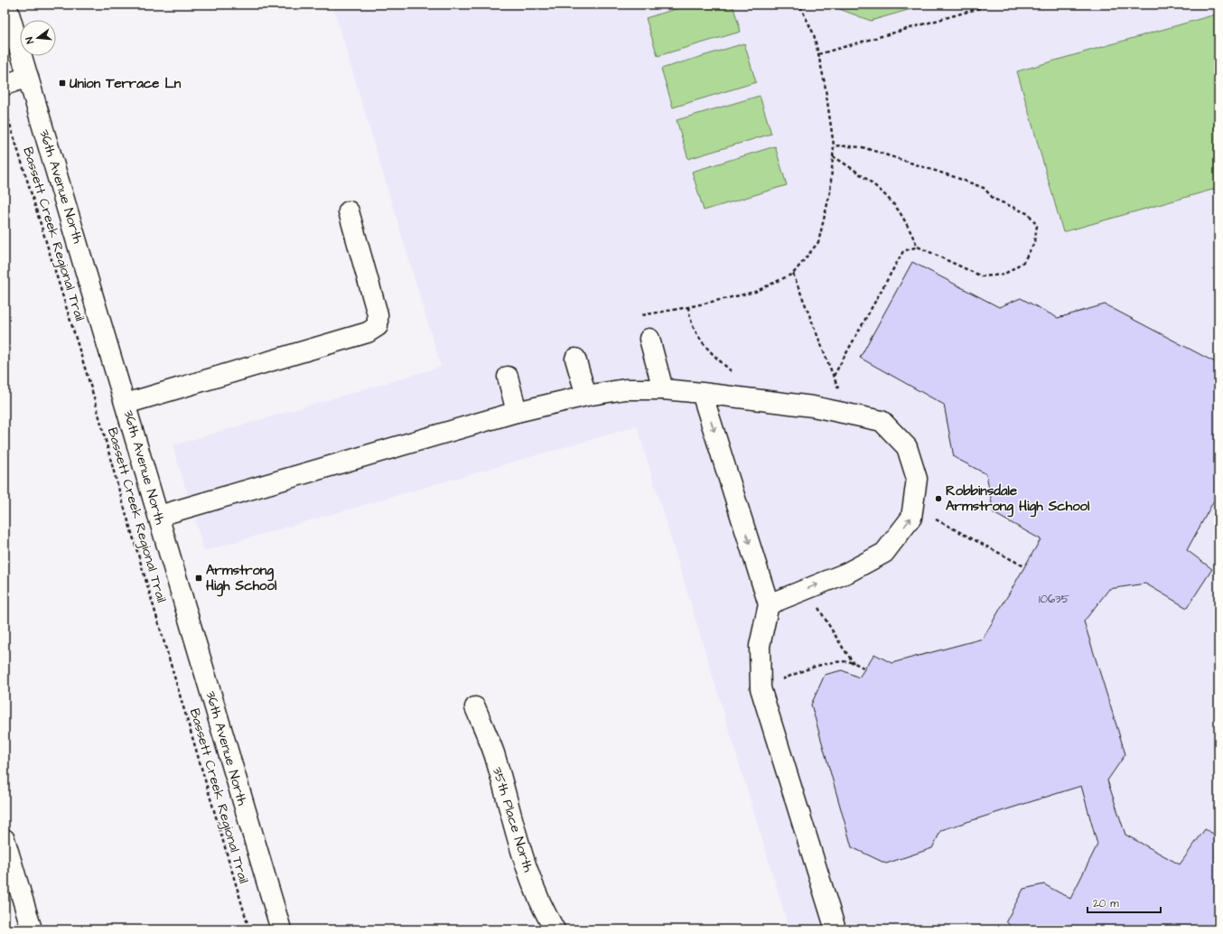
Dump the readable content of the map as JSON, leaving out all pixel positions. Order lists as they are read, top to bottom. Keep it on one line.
{"streets":{"street":["36th Avenue North","35th Place North"],"path":["Bassett Creek Regional Trail"]},"places":{"transit":["Union Terrace Ln","Armstrong High School"],"other":["Robbinsdale Armstrong High School"]},"house_numbers":["10635"],"scale_bar":"20 m","north":"left"}
